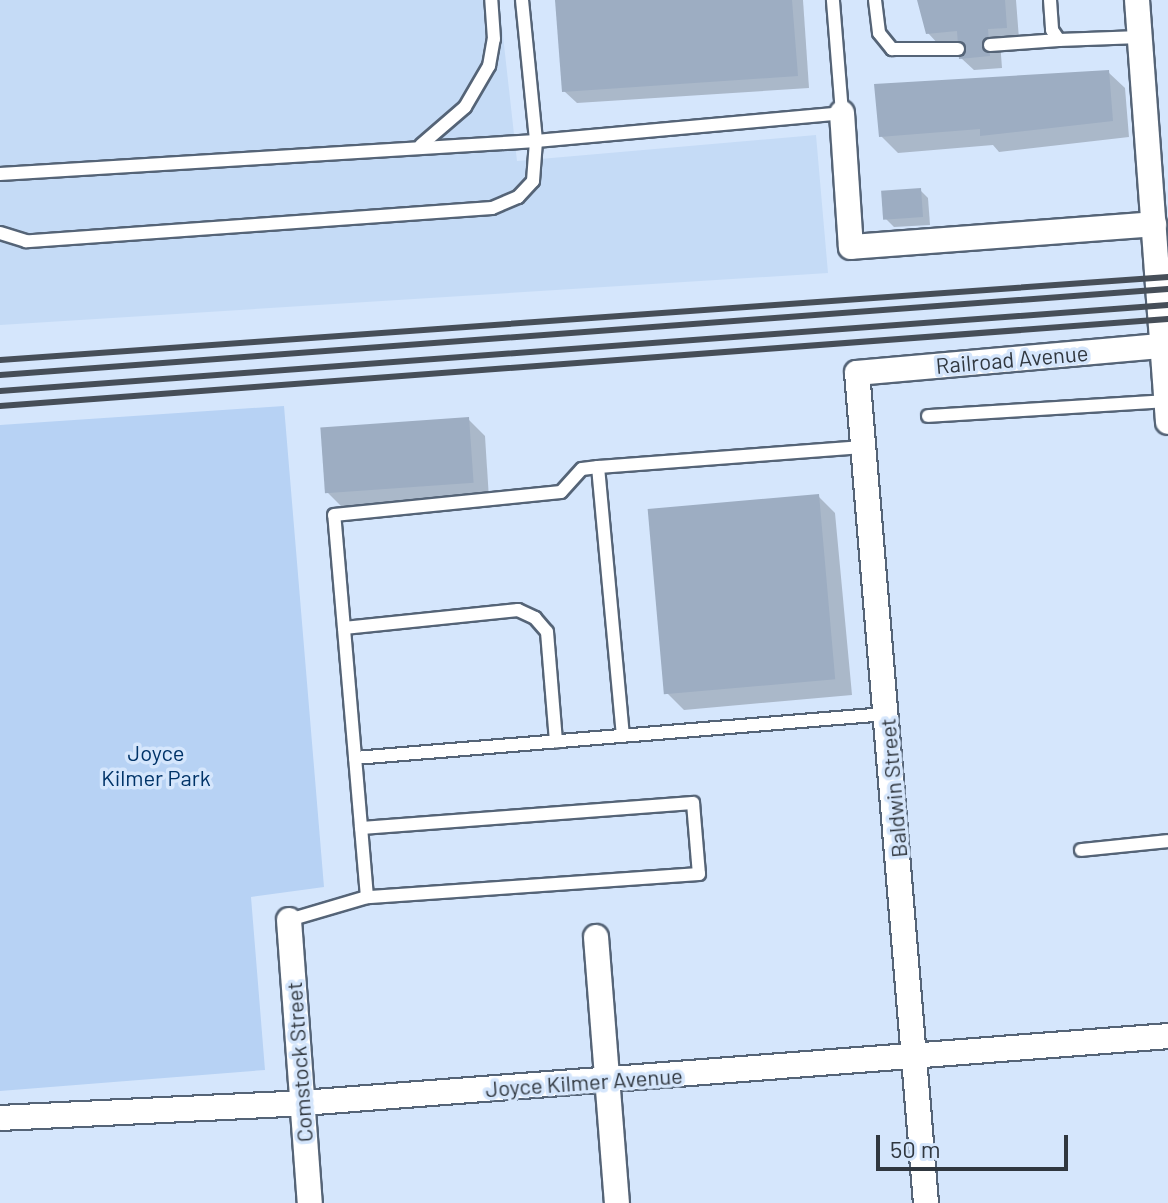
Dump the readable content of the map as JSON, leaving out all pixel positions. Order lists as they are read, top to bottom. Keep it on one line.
{"streets":{"street":["Railroad Avenue","Baldwin Street","Comstock Street","Joyce Kilmer Avenue"]},"crossings":[["Railroad Avenue","Baldwin Street"],["Baldwin Street","Joyce Kilmer Avenue"],["Comstock Street","Joyce Kilmer Avenue"]],"parks":["Joyce Kilmer Park"],"scale_bar":"50 m"}
